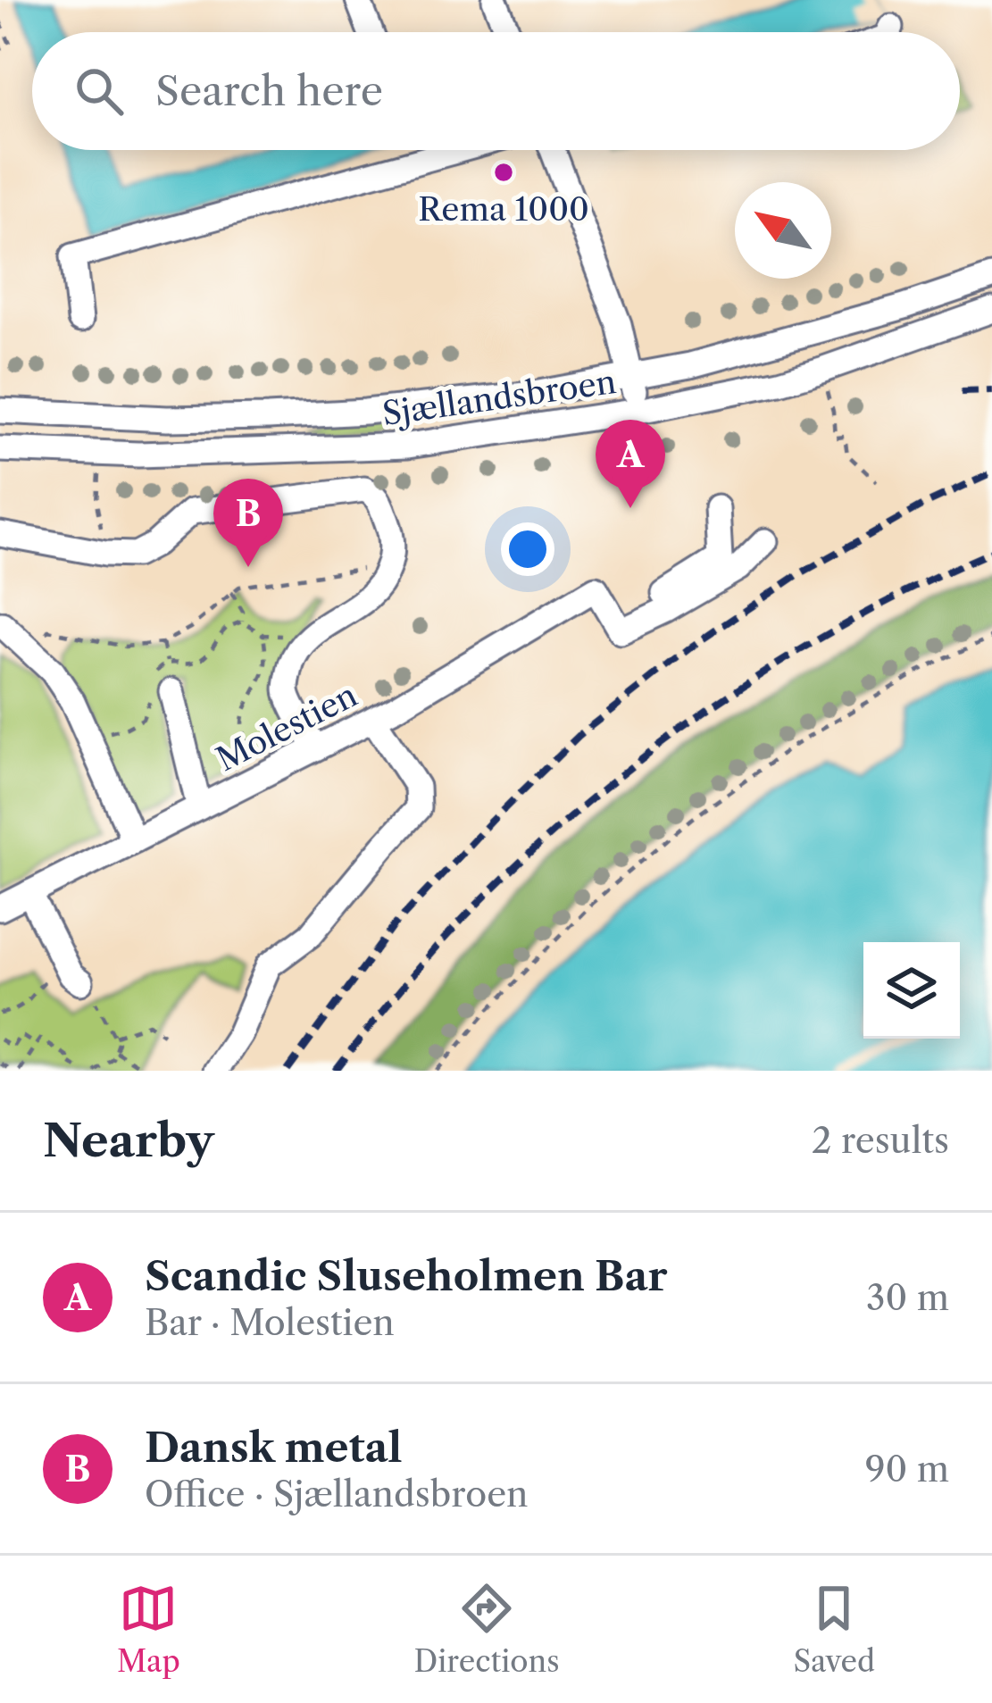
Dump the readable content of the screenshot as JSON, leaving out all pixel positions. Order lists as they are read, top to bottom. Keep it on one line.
{"streets":{"street":["Sjællandsbroen","Molestien"]},"places":["Rema 1000"],"north":"top left","page":{"search":"Search here","pins":["A","B"],"heading":["Nearby","2 results"],"list":[{"mark":"A","name":"Scandic Sluseholmen Bar","note":"Bar · Molestien","value":"30 m"},{"mark":"B","name":"Dansk metal","note":"Office · Sjællandsbroen","value":"90 m"}],"nav":["Map","Directions","Saved"]}}
